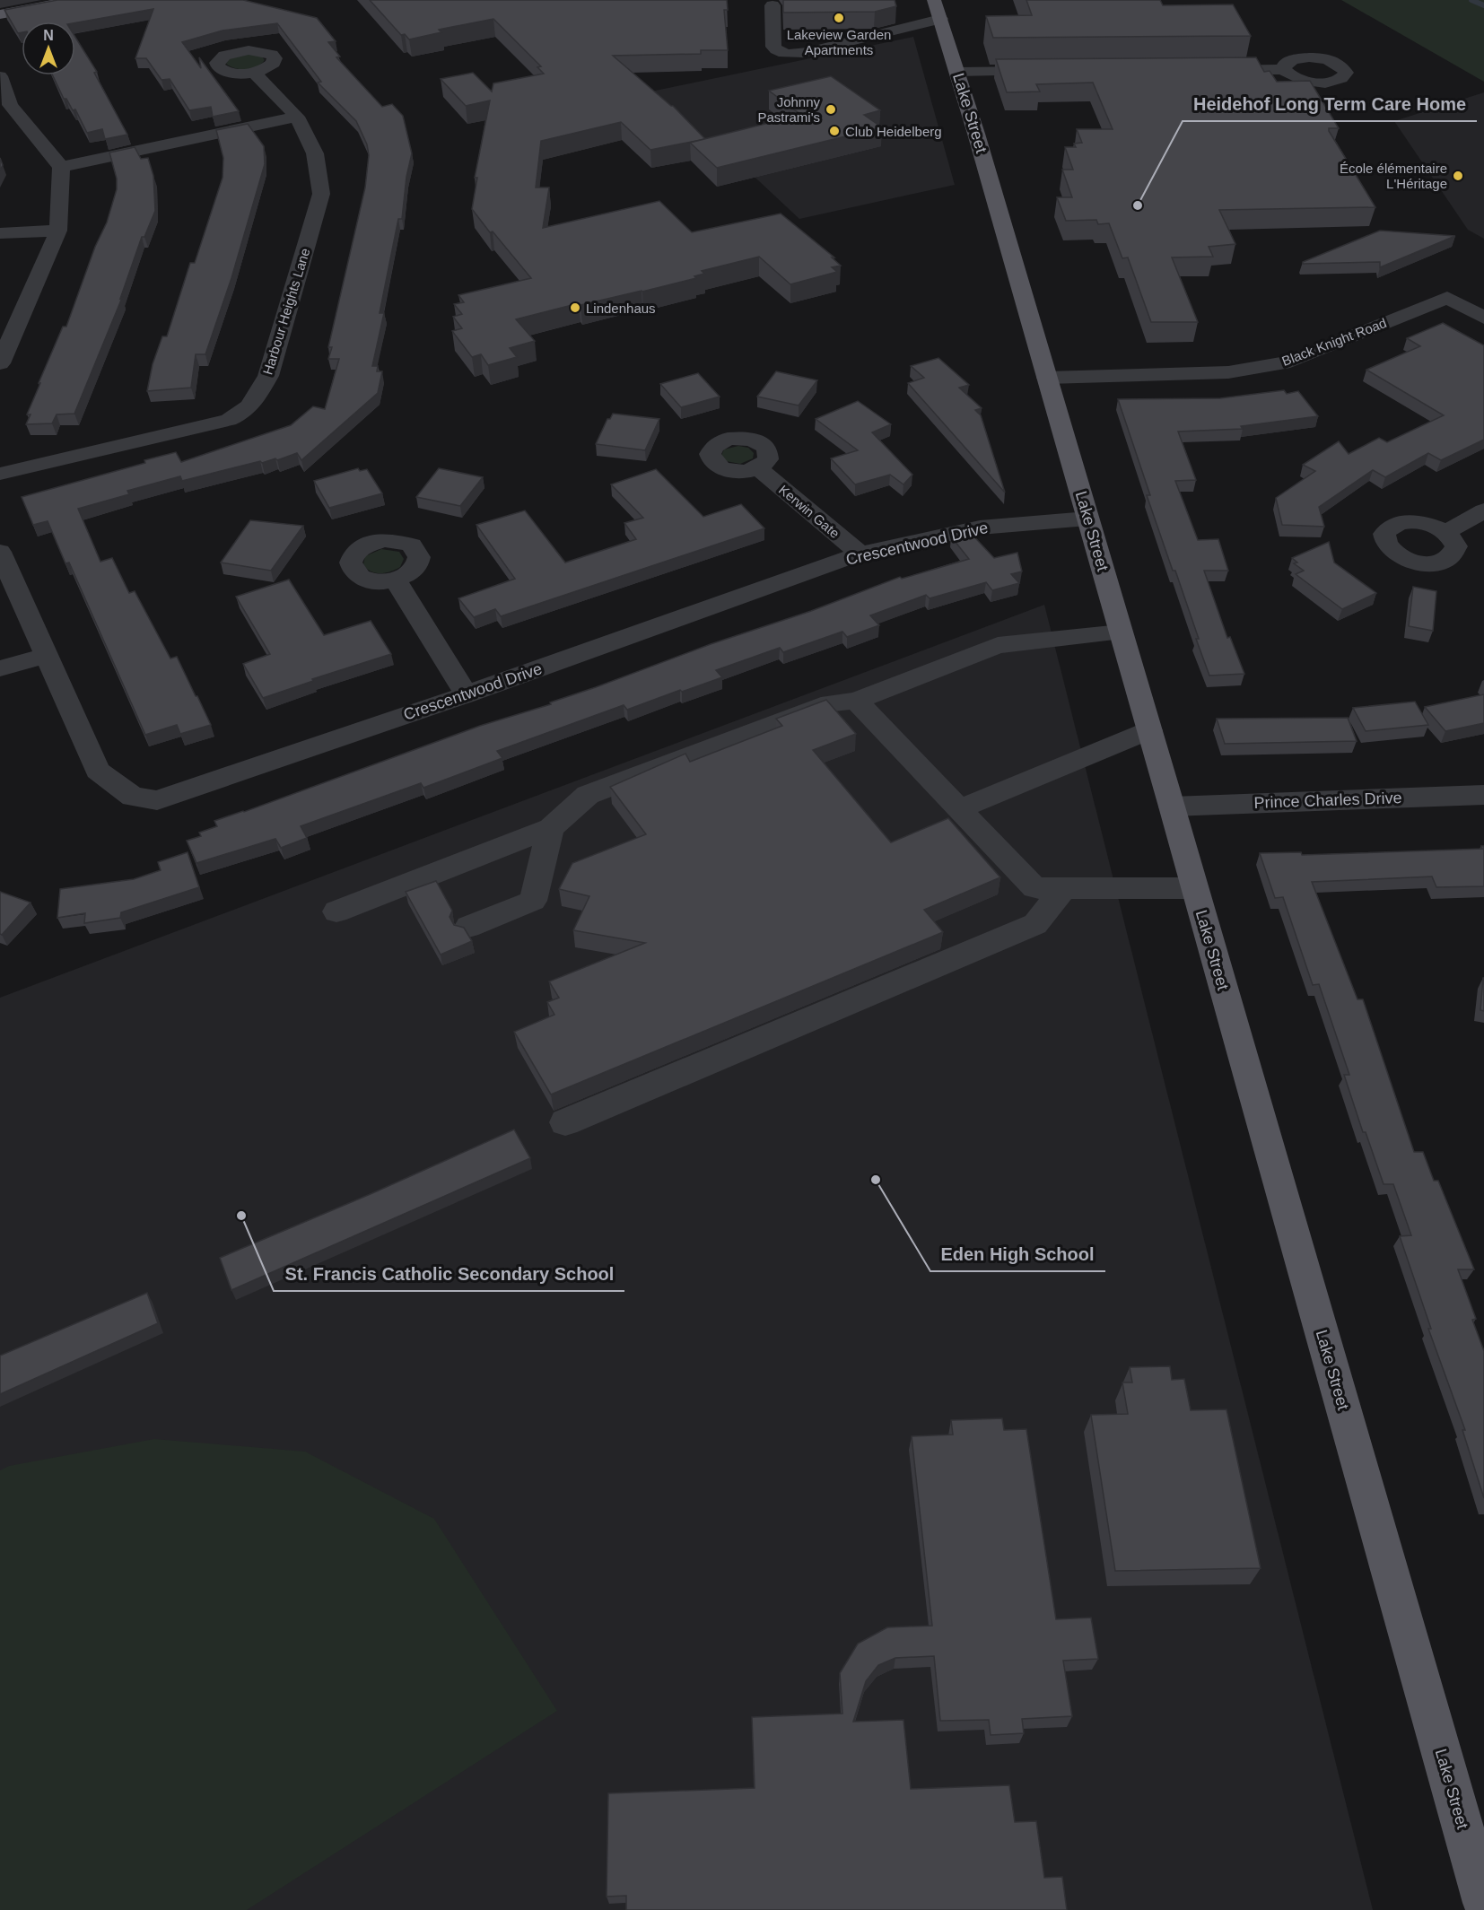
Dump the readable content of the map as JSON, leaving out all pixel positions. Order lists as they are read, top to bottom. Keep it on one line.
{"streets":{"main road":["Lake Street"],"street":["Harbour Heights Lane","Black Knight Road","Kerwin Gate","Crescentwood Drive","Prince Charles Drive"]},"crossings":[["Lake Street","Black Knight Road"],["Lake Street","Crescentwood Drive"],["Lake Street","Prince Charles Drive"],["Kerwin Gate","Crescentwood Drive"]],"places":["Lakeview Garden Apartments","Johnny Pastrami's","Club Heidelberg","École élémentaire L'Héritage","Heidehof Long Term Care Home","Lindenhaus","Eden High School","St. Francis Catholic Secondary School"],"north":"top"}
